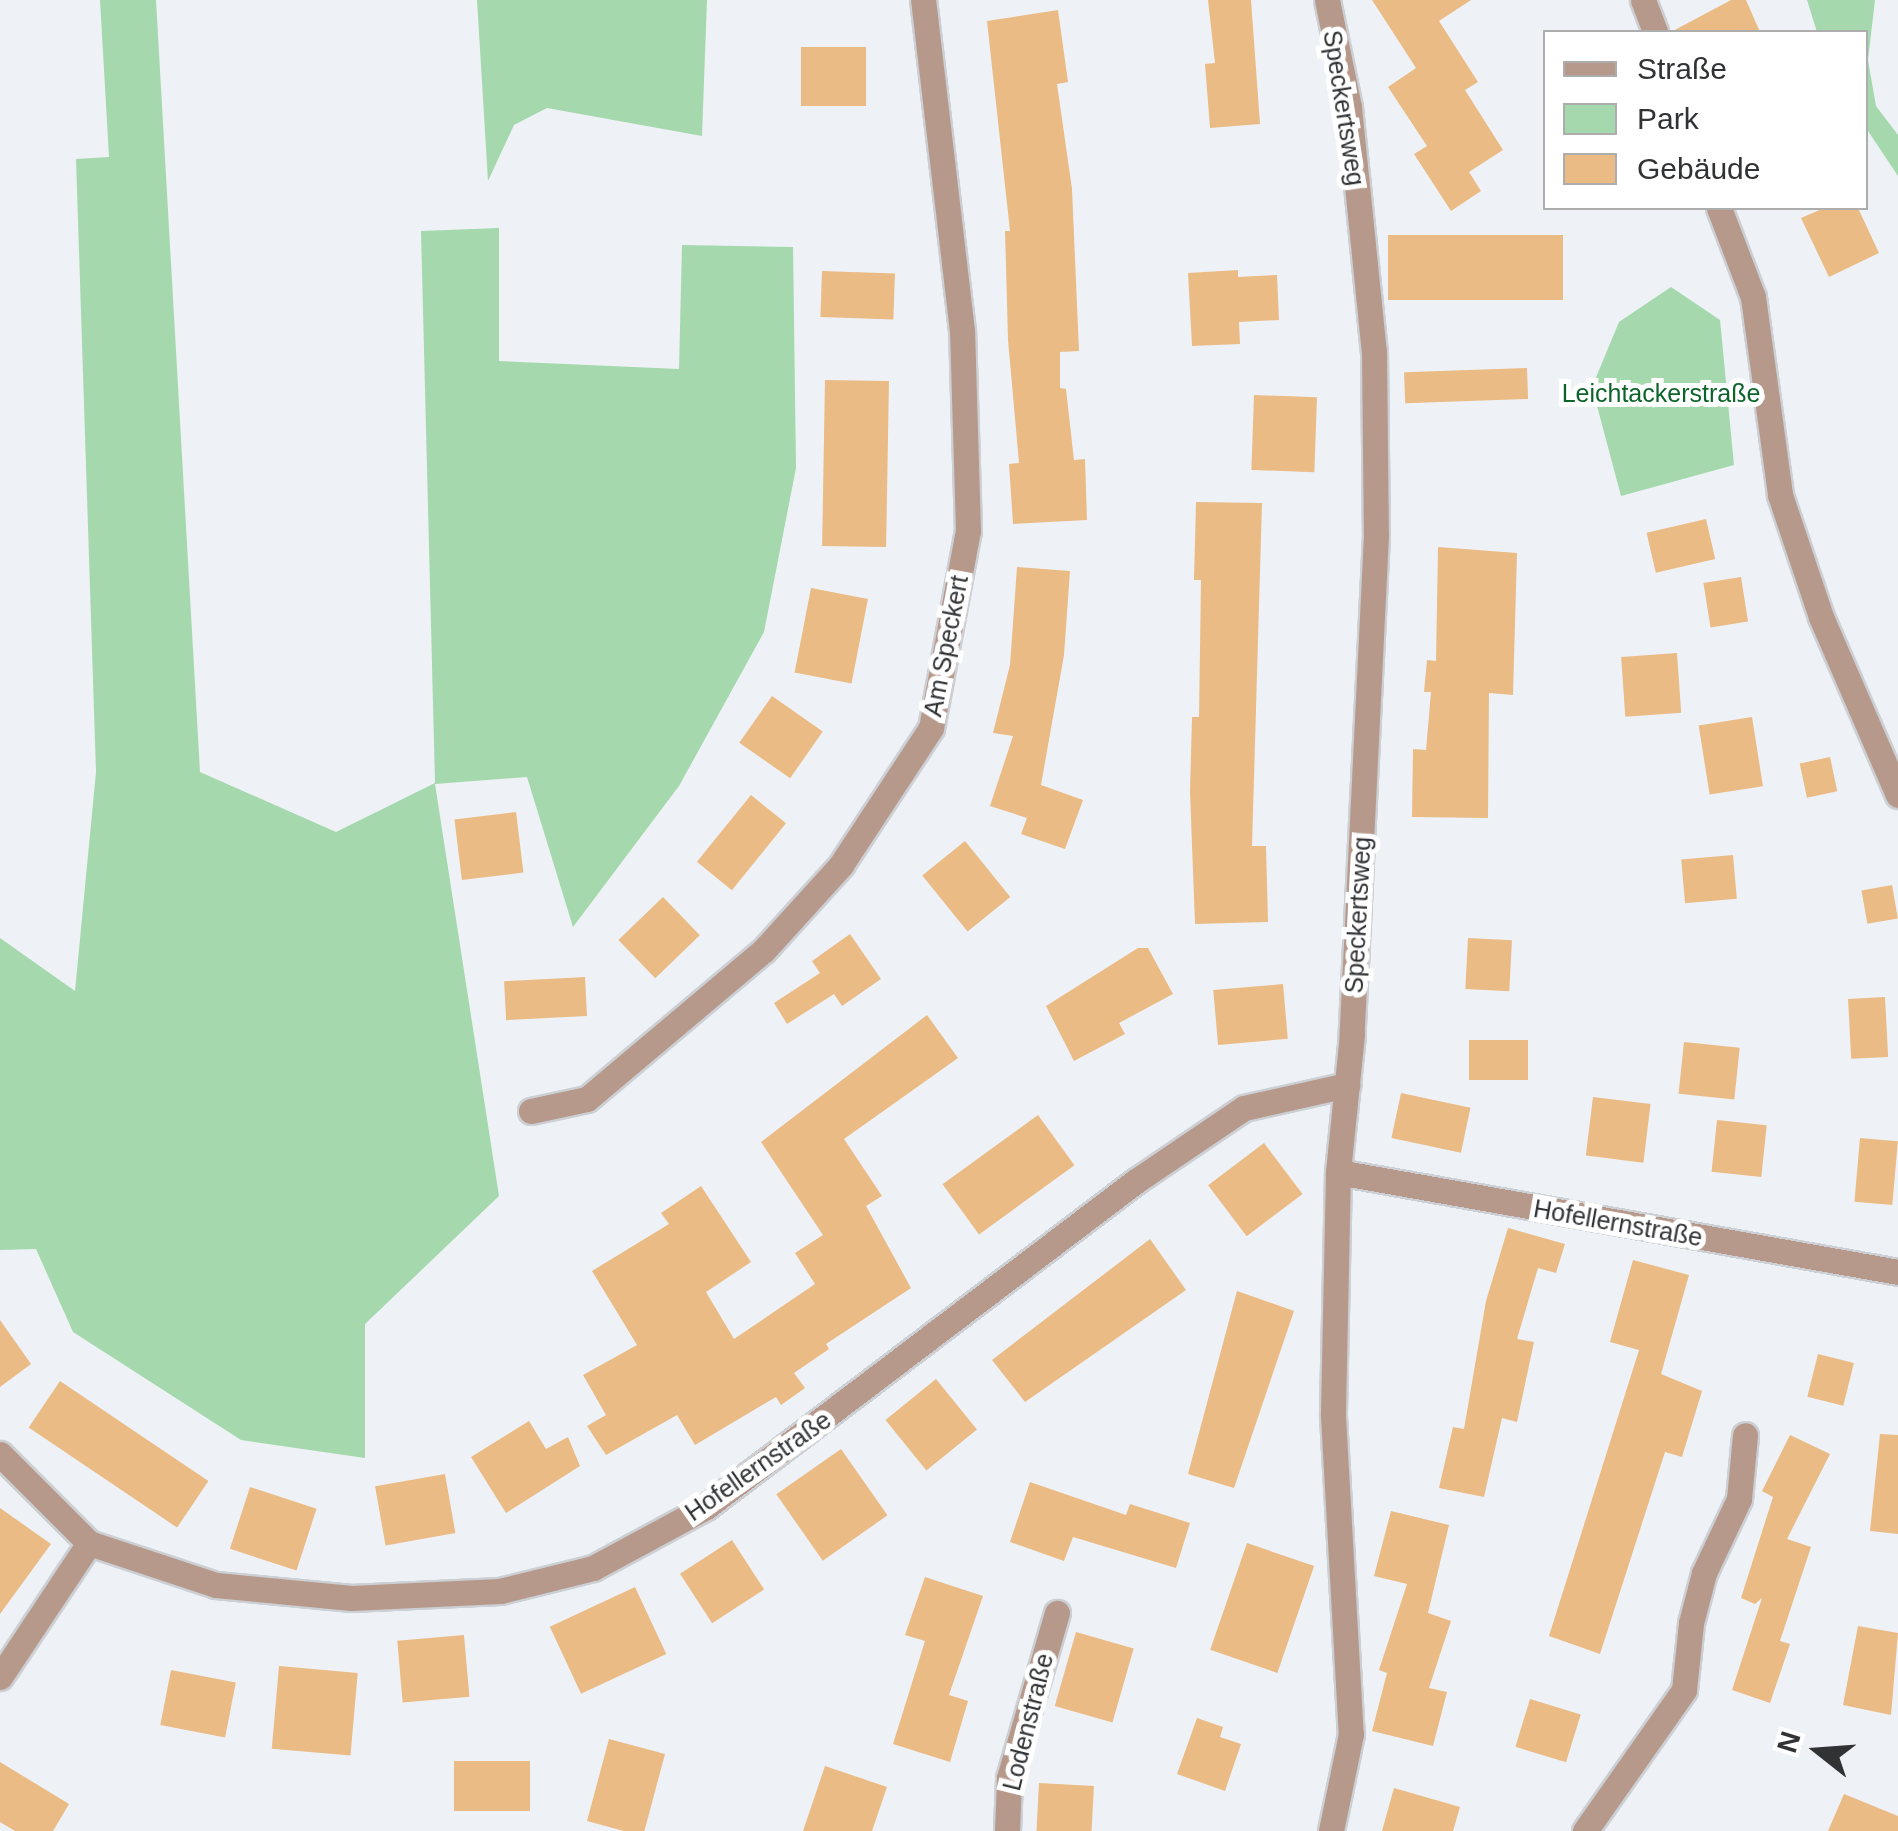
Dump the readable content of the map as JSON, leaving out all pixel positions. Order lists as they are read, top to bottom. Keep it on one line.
{"streets":{"street":["Speckertsweg","Am Speckert","Hofellernstraße","Lodenstraße"]},"crossings":[["Speckertsweg","Hofellernstraße"]],"parks":["Leichtackerstraße"],"legend":["Straße","Park","Gebäude"],"north":"left"}
